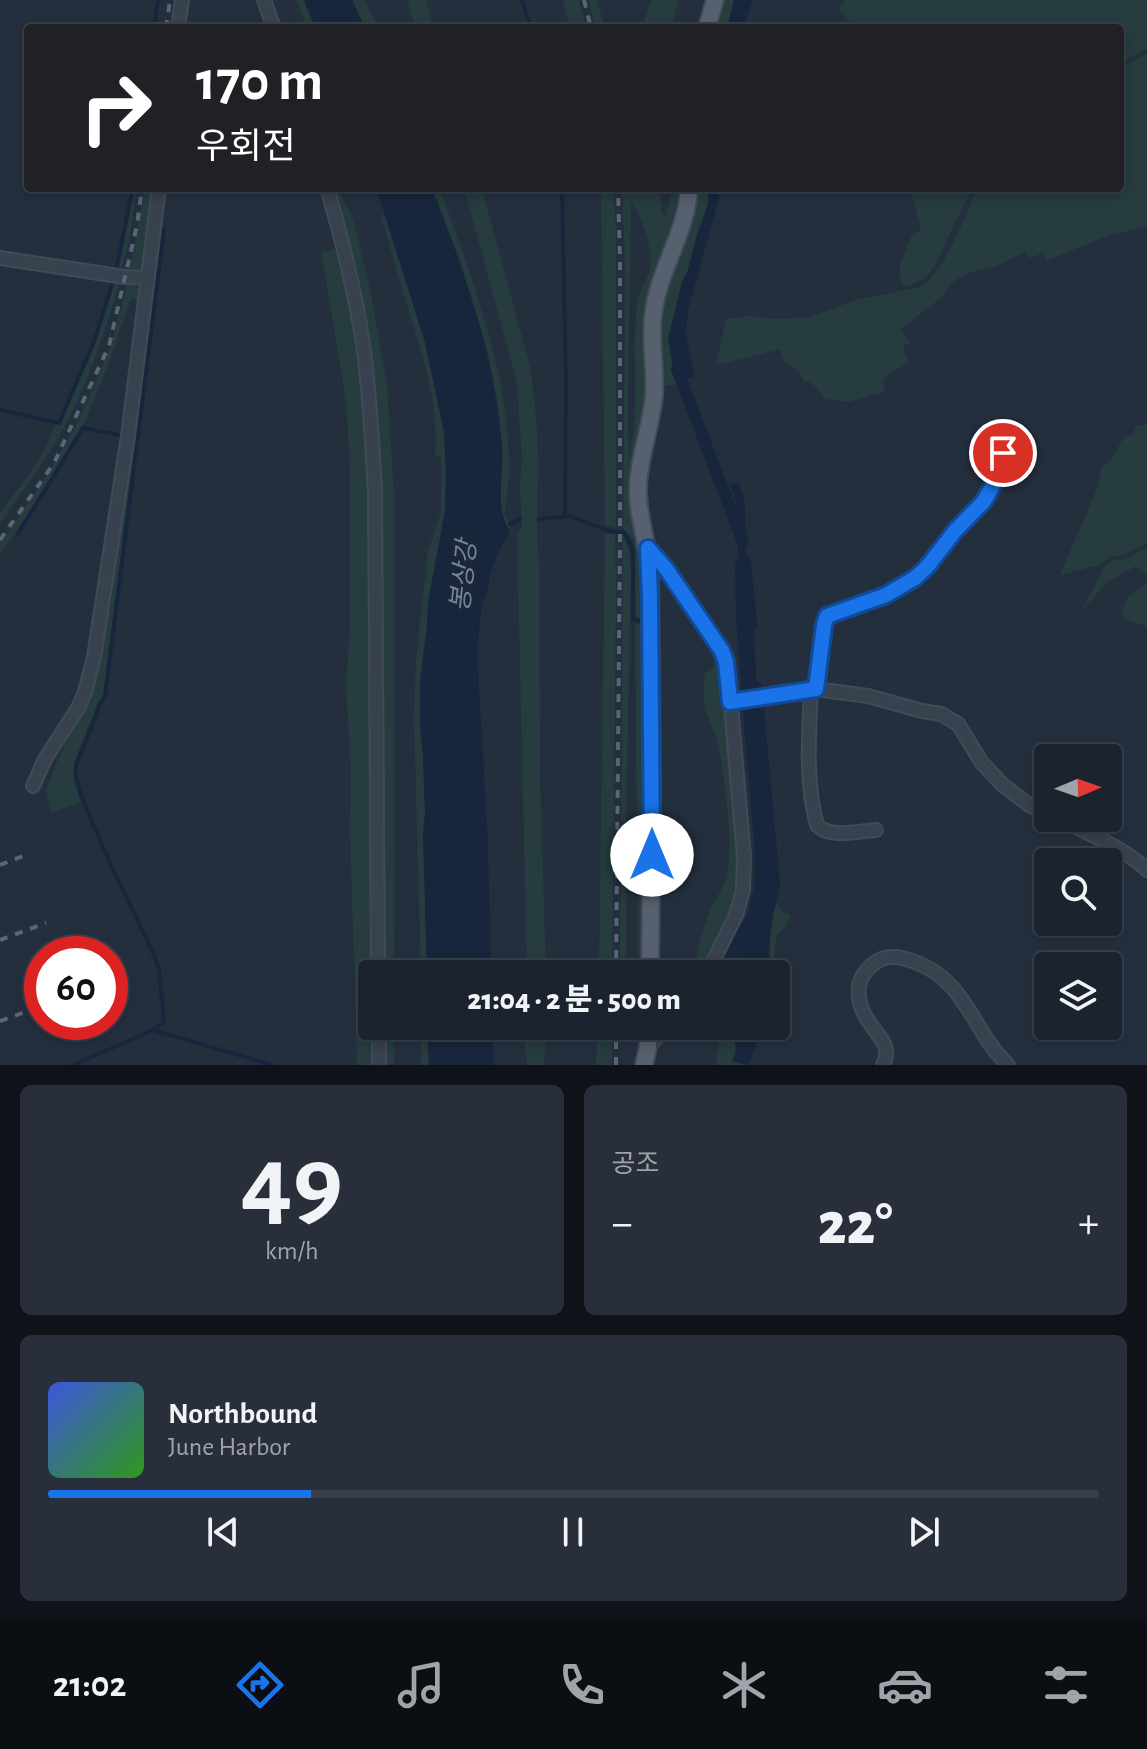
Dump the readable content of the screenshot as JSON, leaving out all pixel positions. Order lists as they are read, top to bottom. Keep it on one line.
{"water":["봉상강"],"north":"right","page":{"turn":["170 m","우회전"],"limit":"60","trip":"21:04 · 2 분 · 500 m","tile":[["49","km/h"],"공조"],"heat":["−","22°","+"],"song":["Northbound","June Harbor"],"tabs":"21:02"}}
